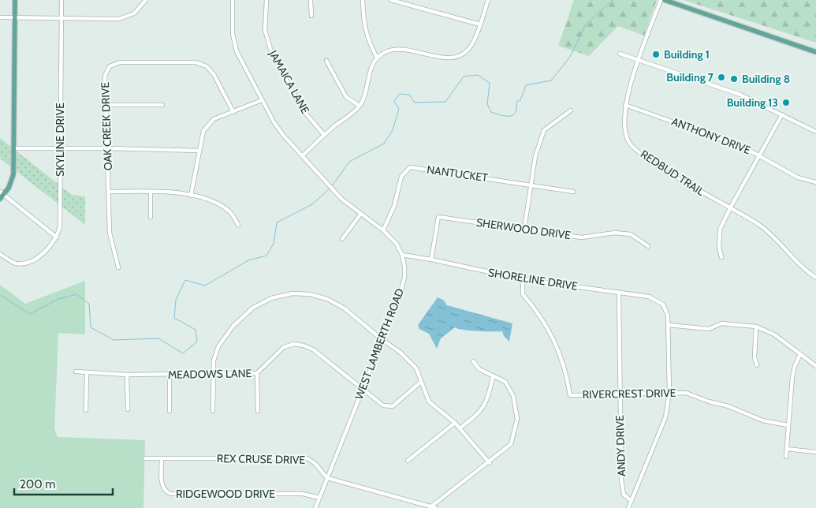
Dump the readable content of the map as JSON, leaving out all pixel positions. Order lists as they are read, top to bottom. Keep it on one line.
{"streets":{"street":["JAMAICA LANE","OAK CREEK DRIVE","ANTHONY DRIVE","SKYLINE DRIVE","REDBUD TRAIL","NANTUCKET","SHERWOOD DRIVE","SHORELINE DRIVE","WEST LAMBERTH ROAD","MEADOWS LANE","RIVERCREST DRIVE","ANDY DRIVE","REX CRUSE DRIVE","RIDGEWOOD DRIVE"]},"crossings":[["ANTHONY DRIVE","REDBUD TRAIL"],["NANTUCKET","WEST LAMBERTH ROAD"],["SHERWOOD DRIVE","SHORELINE DRIVE"],["SHORELINE DRIVE","WEST LAMBERTH ROAD"],["SHORELINE DRIVE","RIVERCREST DRIVE"],["SHORELINE DRIVE","ANDY DRIVE"],["WEST LAMBERTH ROAD","MEADOWS LANE"],["WEST LAMBERTH ROAD","REX CRUSE DRIVE"],["WEST LAMBERTH ROAD","RIDGEWOOD DRIVE"],["RIVERCREST DRIVE","ANDY DRIVE"],["REX CRUSE DRIVE","RIDGEWOOD DRIVE"]],"places":["Building 1","Building 7","Building 8","Building 13"],"scale_bar":"200 m"}
